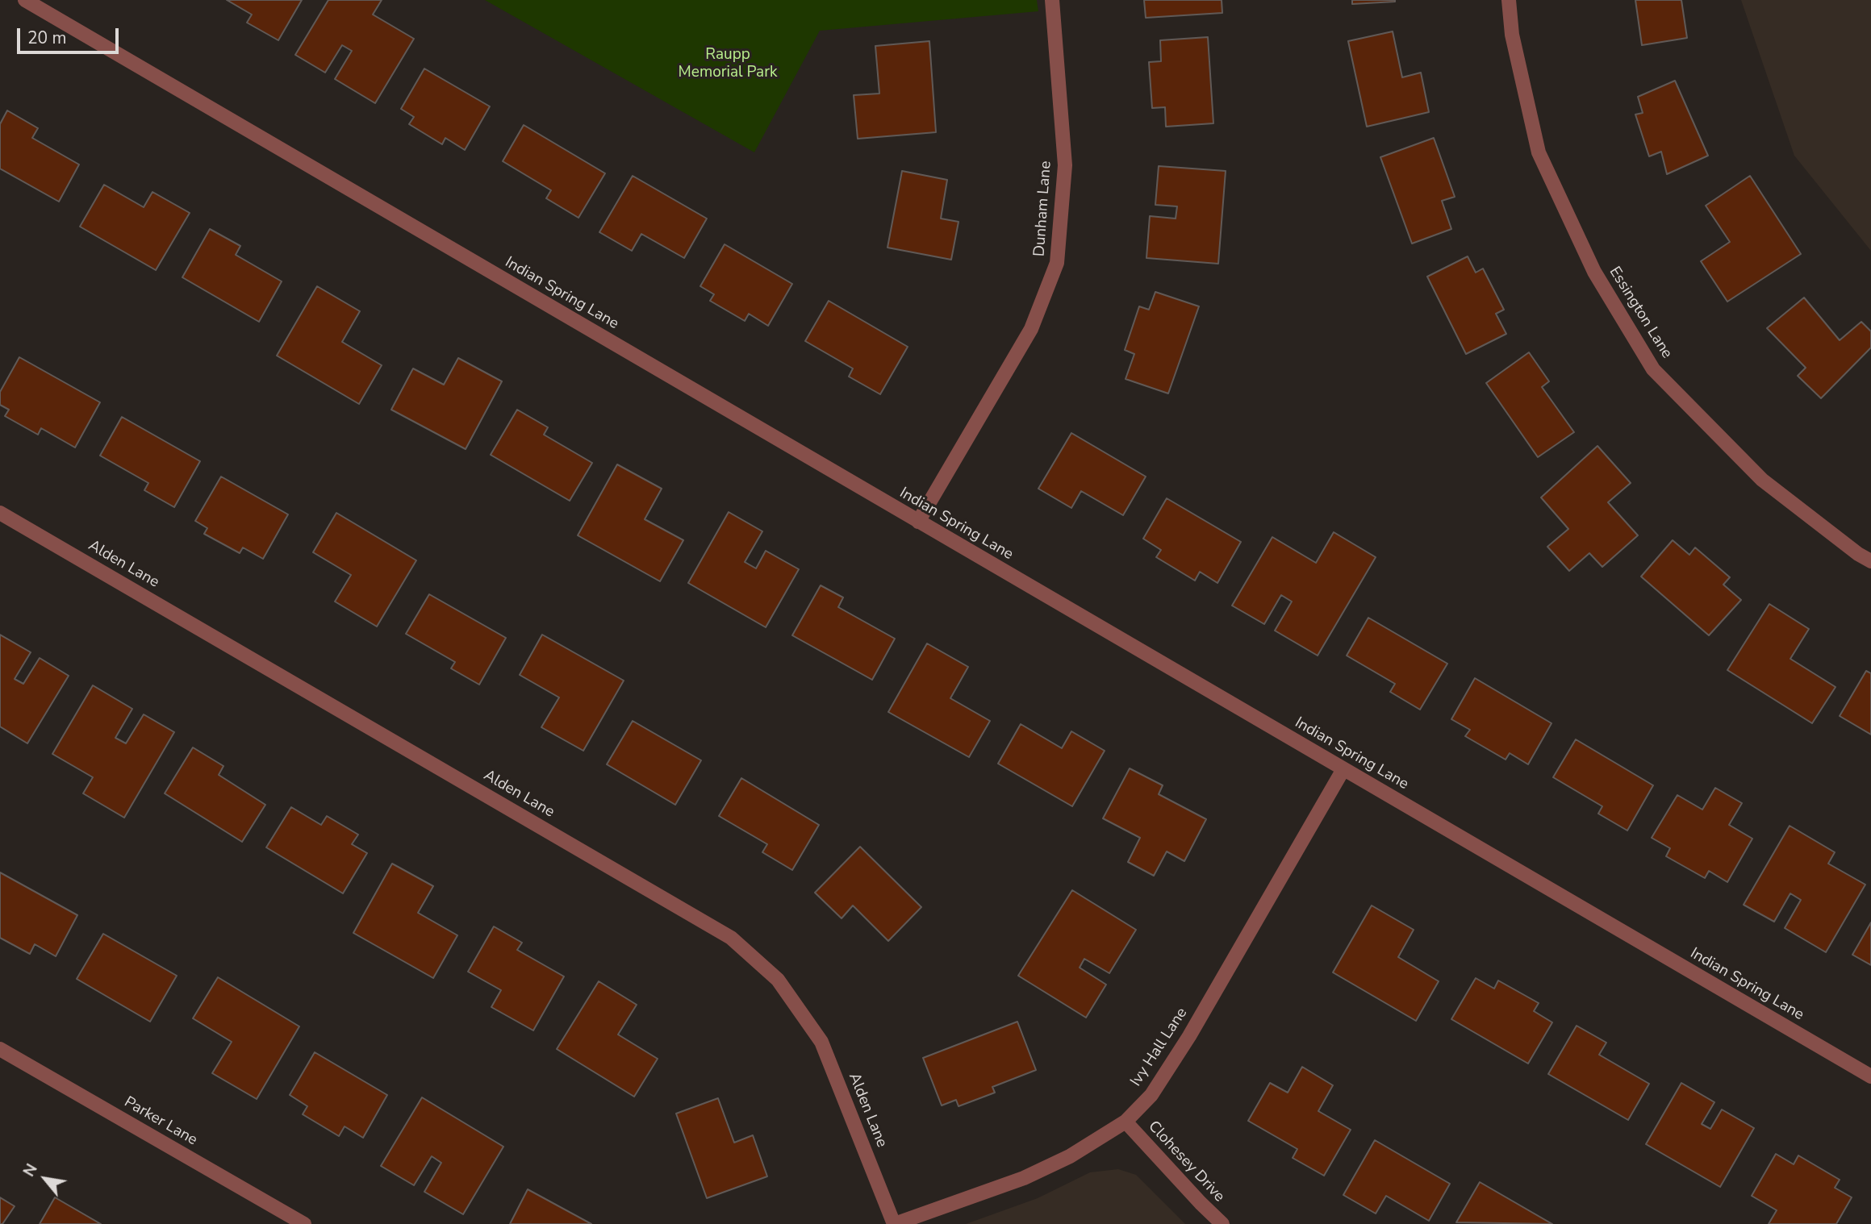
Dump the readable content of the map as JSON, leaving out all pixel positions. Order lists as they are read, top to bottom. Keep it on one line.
{"streets":{"street":["Dunham Lane","Indian Spring Lane","Essington Lane","Alden Lane","Ivy Hall Lane","Parker Lane","Clohesey Drive"]},"crossings":[["Dunham Lane","Indian Spring Lane"],["Indian Spring Lane","Ivy Hall Lane"],["Alden Lane","Ivy Hall Lane"],["Ivy Hall Lane","Clohesey Drive"]],"parks":["Raupp Memorial Park"],"scale_bar":"20 m","north":"top left"}
